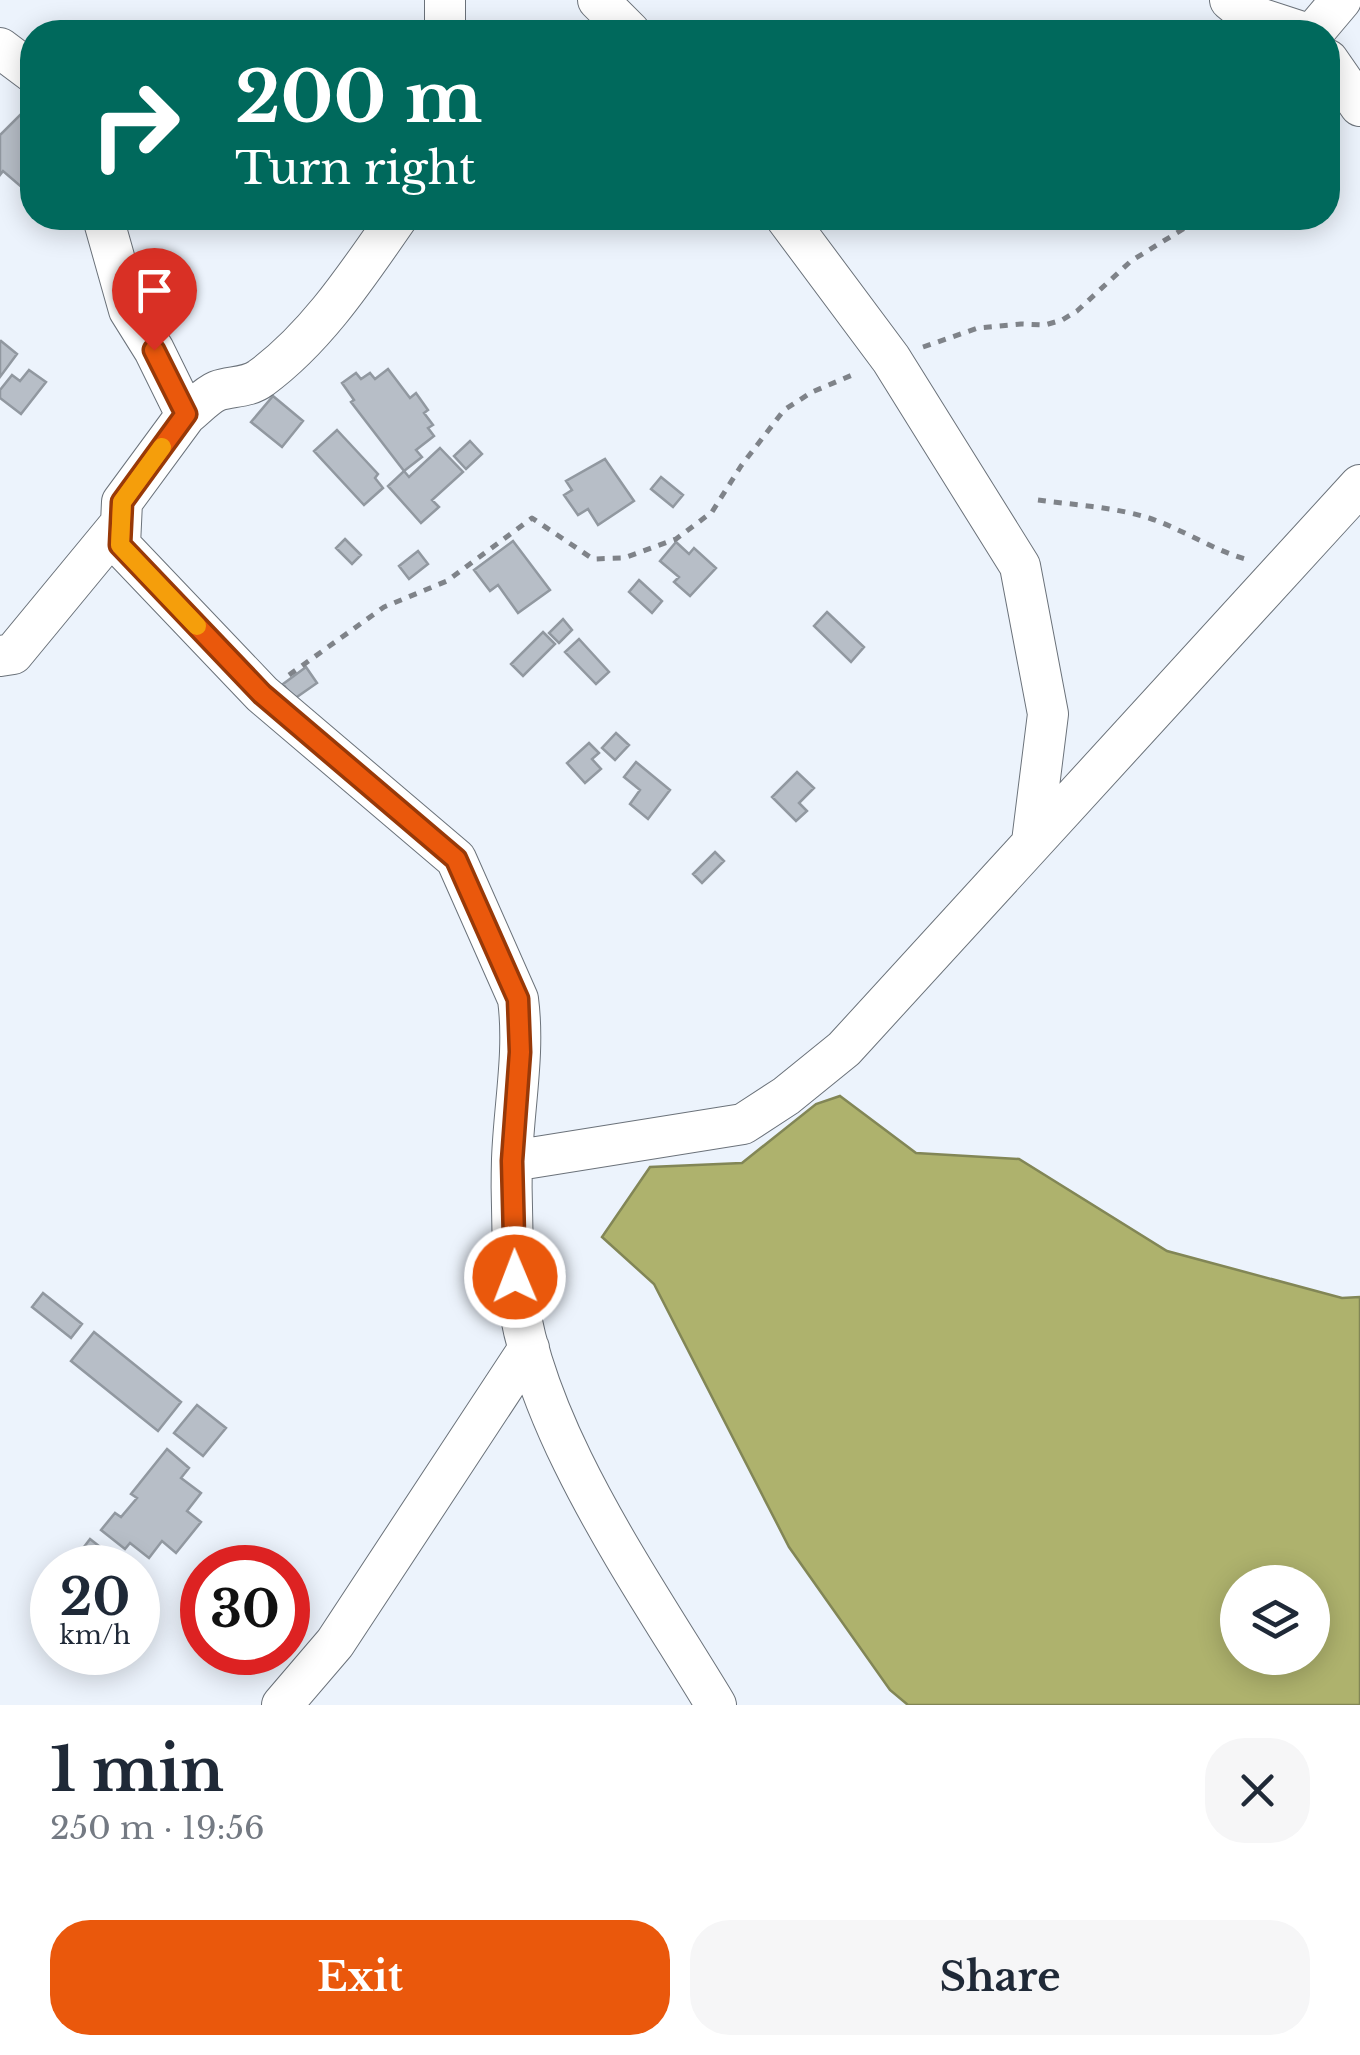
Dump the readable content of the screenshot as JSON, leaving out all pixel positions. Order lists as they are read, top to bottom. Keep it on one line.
{"page":{"turn":["200 m","Turn right"],"speed":"20 km/h","limit":"30","heading":["1 min","250 m · 19:56"],"buttons":["Exit","Share"]}}
